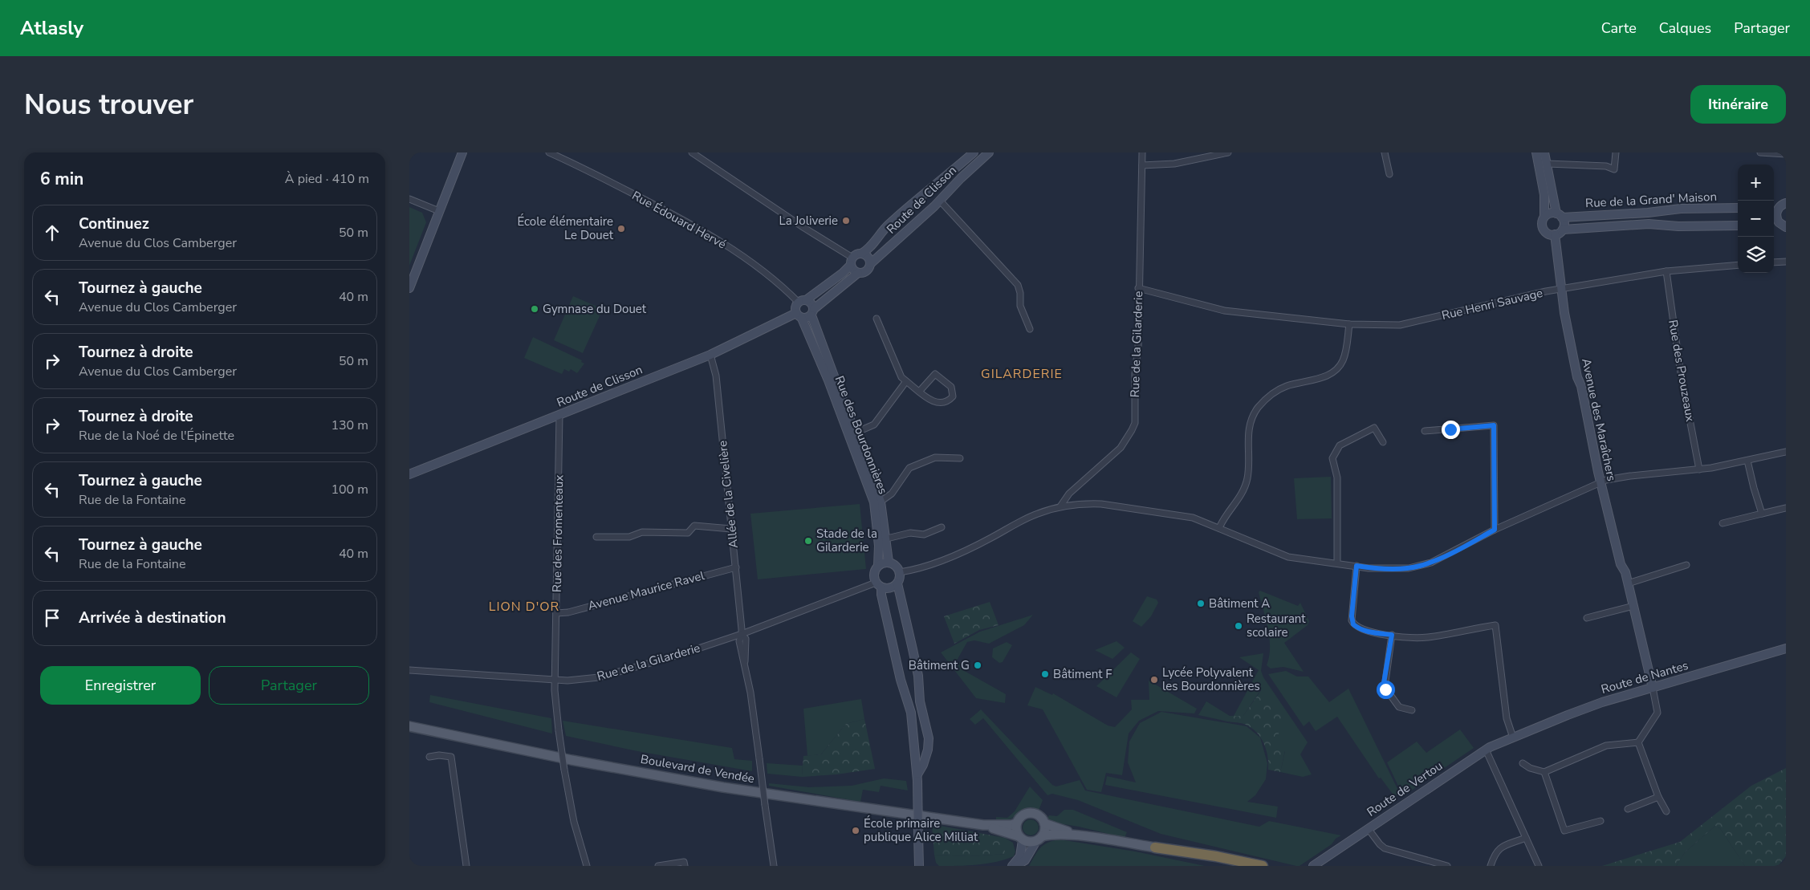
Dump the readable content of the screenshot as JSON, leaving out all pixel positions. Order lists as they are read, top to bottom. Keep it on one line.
{"streets":{"main road":["Route de Clisson","Rue de la Grand' Maison","Avenue des Maraîchers","Rue des Bourdonnières","Route de Nantes","Boulevard de Vendée","Route de Vertou"],"street":["Rue Édouard Hervé","Rue Henri Sauvage","Rue de la Gilarderie","Rue des Prouzeaux","Allée de la Civelière","Rue des Fromenteaux","Avenue Maurice Ravel"]},"crossings":[["Route de Clisson","Rue des Bourdonnières"],["Route de Clisson","Allée de la Civelière"],["Route de Clisson","Rue des Fromenteaux"],["Rue de la Grand' Maison","Avenue des Maraîchers"],["Rue Henri Sauvage","Rue de la Gilarderie"],["Rue Henri Sauvage","Rue des Prouzeaux"],["Rue Henri Sauvage","Avenue des Maraîchers"],["Rue de la Gilarderie","Rue des Bourdonnières"],["Rue de la Gilarderie","Allée de la Civelière"],["Rue de la Gilarderie","Rue des Fromenteaux"],["Avenue des Maraîchers","Route de Nantes"],["Allée de la Civelière","Avenue Maurice Ravel"],["Rue des Fromenteaux","Avenue Maurice Ravel"],["Route de Nantes","Route de Vertou"]],"districts":["GILARDERIE","LION D'OR"],"places":["La Joliverie","École élémentaire Le Douet","Gymnase du Douet","Stade de la Gilarderie","Bâtiment A","Restaurant scolaire","Bâtiment G","Bâtiment F","Lycée Polyvalent les Bourdonnières","École primaire publique Alice Milliat"],"page":{"header":"Atlasly","nav":["Carte","Calques","Partager"],"buttons":["Itinéraire",["Enregistrer","Partager"]],"title":"Nous trouver","heading":["6 min","À pied · 410 m"],"map_buttons":["+","−"],"list":[["Continuez","Avenue du Clos Camberger","50 m"],["Tournez à gauche","Avenue du Clos Camberger","40 m"],["Tournez à droite","Avenue du Clos Camberger","50 m"],["Tournez à droite","Rue de la Noé de l'Épinette","130 m"],["Tournez à gauche","Rue de la Fontaine","100 m"],["Tournez à gauche","Rue de la Fontaine","40 m"],"Arrivée à destination"]}}
